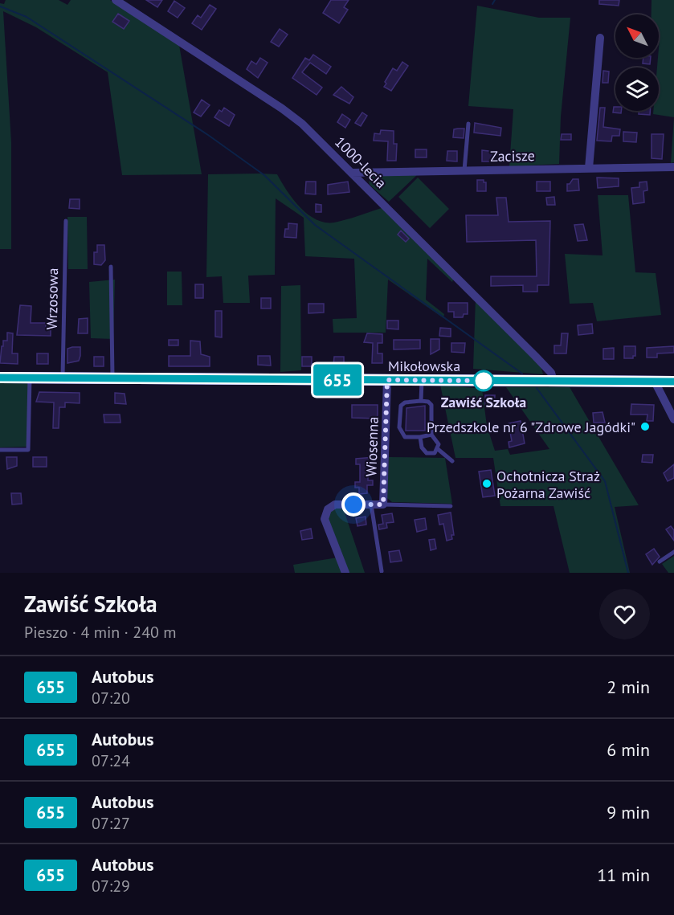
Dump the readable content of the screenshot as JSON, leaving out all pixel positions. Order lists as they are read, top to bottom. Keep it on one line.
{"streets":{"main road":["Mikołowska"],"street":["Zacisze","1000-lecia","Wiosenna"],"lane":["Wrzosowa"]},"crossings":[["Zacisze","1000-lecia"],["1000-lecia","Mikołowska"],["Wrzosowa","Mikołowska"],["Mikołowska","Wiosenna"]],"places":["Zawiść Szkoła","Przedszkole nr 6 \"Zdrowe Jagódki\"","Ochotnicza Straż Pożarna Zawiść"],"lines":["bus line 655"],"north":"top left","page":{"on_map":"655","heading":["Zawiść Szkoła","Pieszo · 4 min · 240 m"],"list":[{"mark":"655","name":"Autobus","note":"07:20","value":"2 min"},{"mark":"655","name":"Autobus","note":"07:24","value":"6 min"},{"mark":"655","name":"Autobus","note":"07:27","value":"9 min"},{"mark":"655","name":"Autobus","note":"07:29","value":"11 min"}]}}
